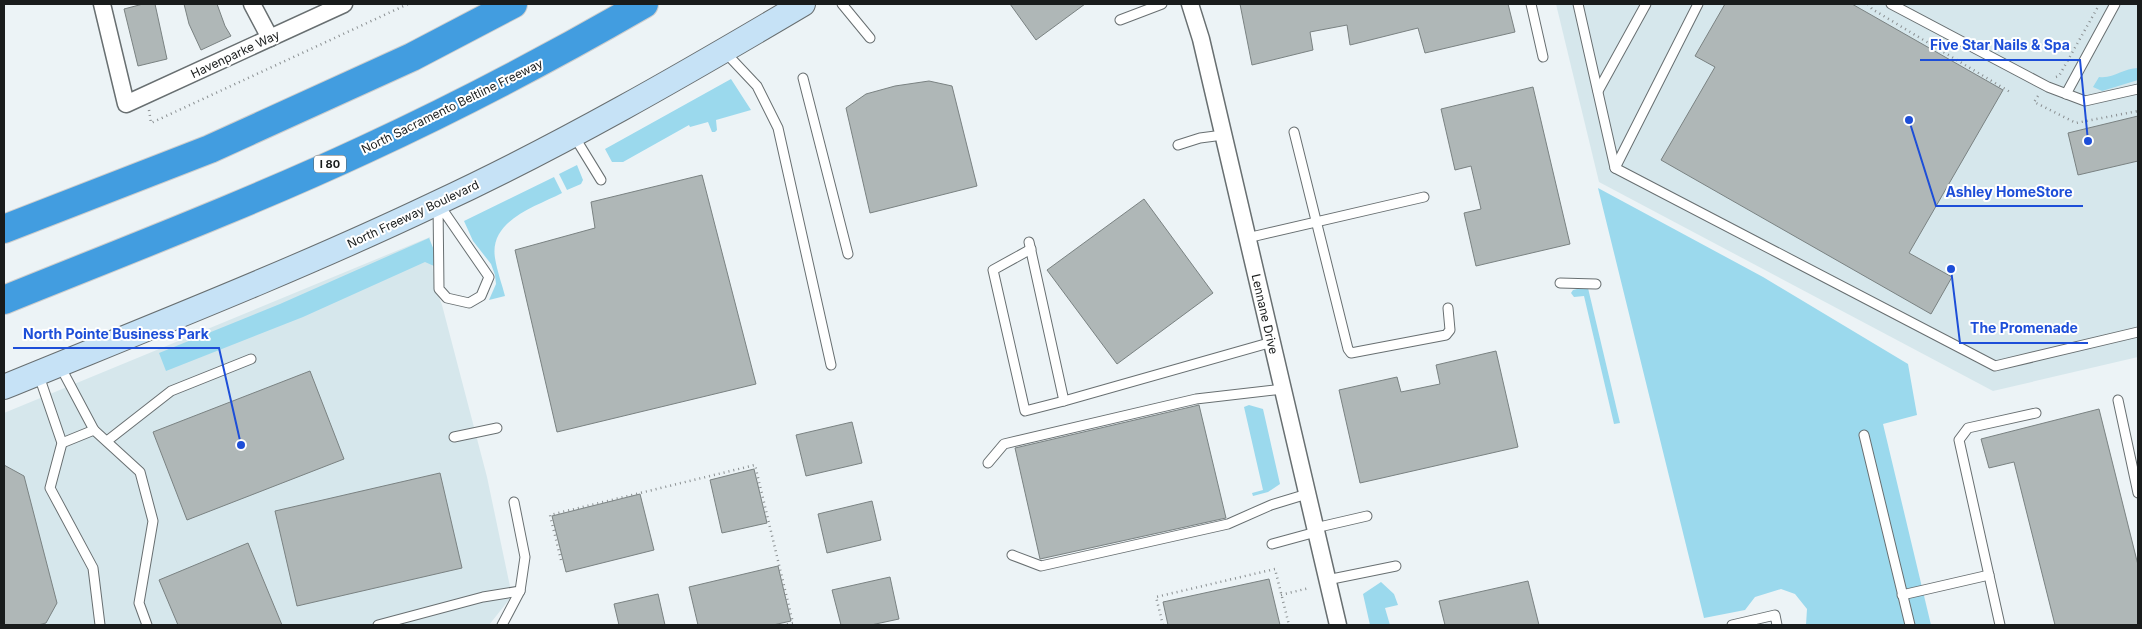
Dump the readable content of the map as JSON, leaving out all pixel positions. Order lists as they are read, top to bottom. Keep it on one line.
{"streets":{"highway":["North Sacramento Beltline Freeway","I 80"],"street":["Havenparke Way","North Freeway Boulevard","Lennane Drive"]},"places":["Ashley HomeStore","Five Star Nails & Spa","The Promenade","North Pointe Business Park"]}
